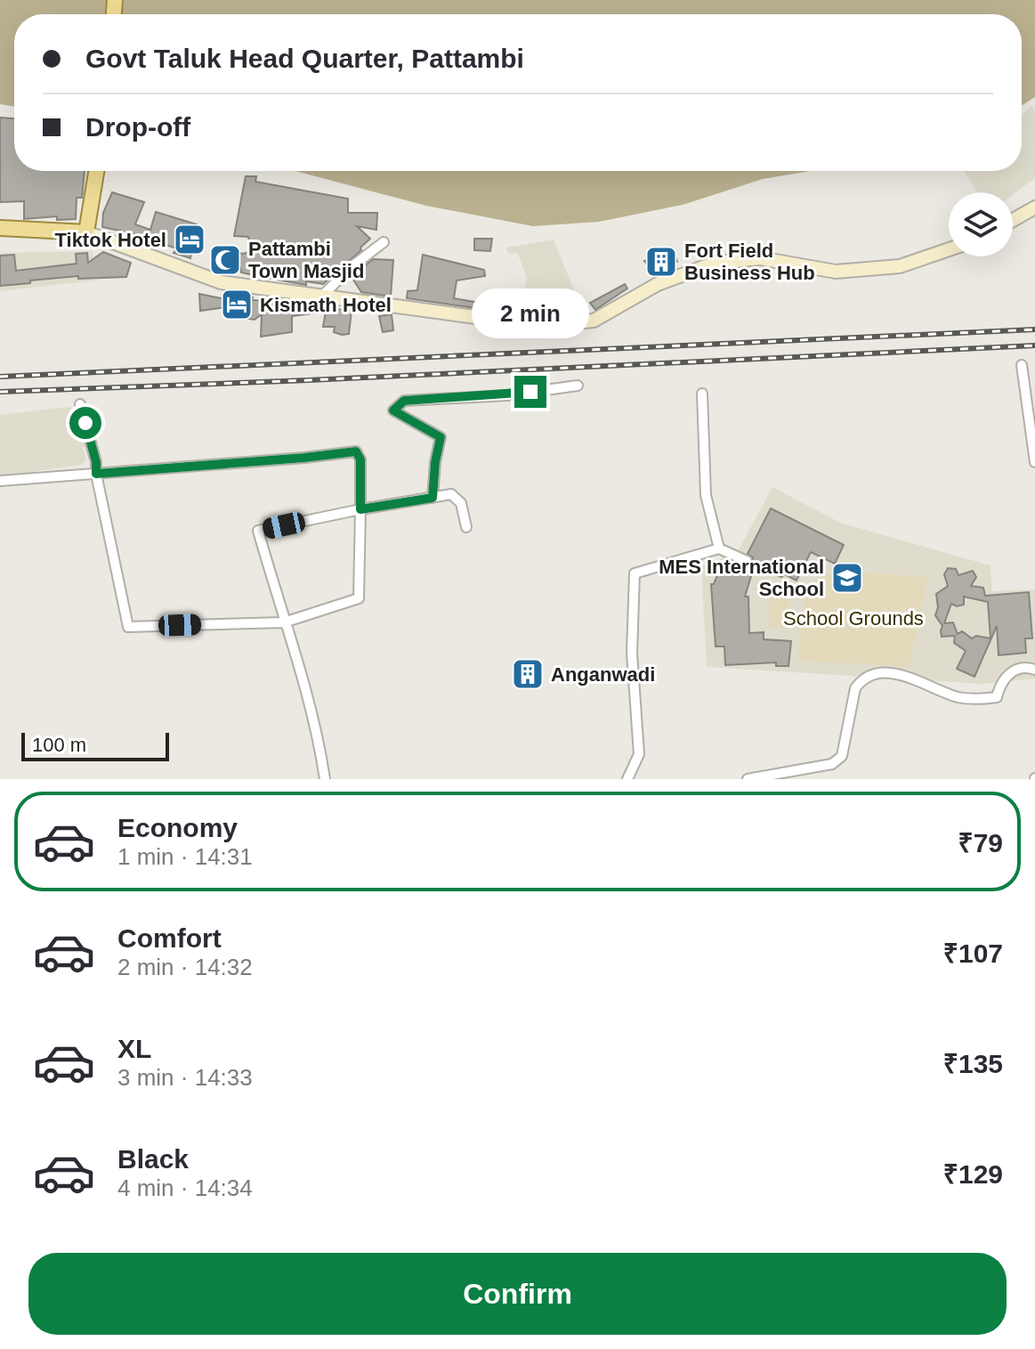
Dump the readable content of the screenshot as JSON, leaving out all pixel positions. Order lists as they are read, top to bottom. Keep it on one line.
{"parks":["School Grounds"],"places":{"hotel":["Tiktok Hotel","Kismath Hotel"],"mosque":["Pattambi Town Masjid"],"building":["Fort Field Business Hub","Anganwadi"],"school or university":["MES International School"]},"scale_bar":"100 m","page":{"banner":["Govt Taluk Head Quarter, Pattambi","Drop-off"],"bubble":"2 min","scale":"100 m","list":[{"name":"Economy","note":"1 min · 14:31","value":"₹79"},{"name":"Comfort","note":"2 min · 14:32","value":"₹107"},{"name":"XL","note":"3 min · 14:33","value":"₹135"},{"name":"Black","note":"4 min · 14:34","value":"₹129"}],"buttons":"Confirm"}}
